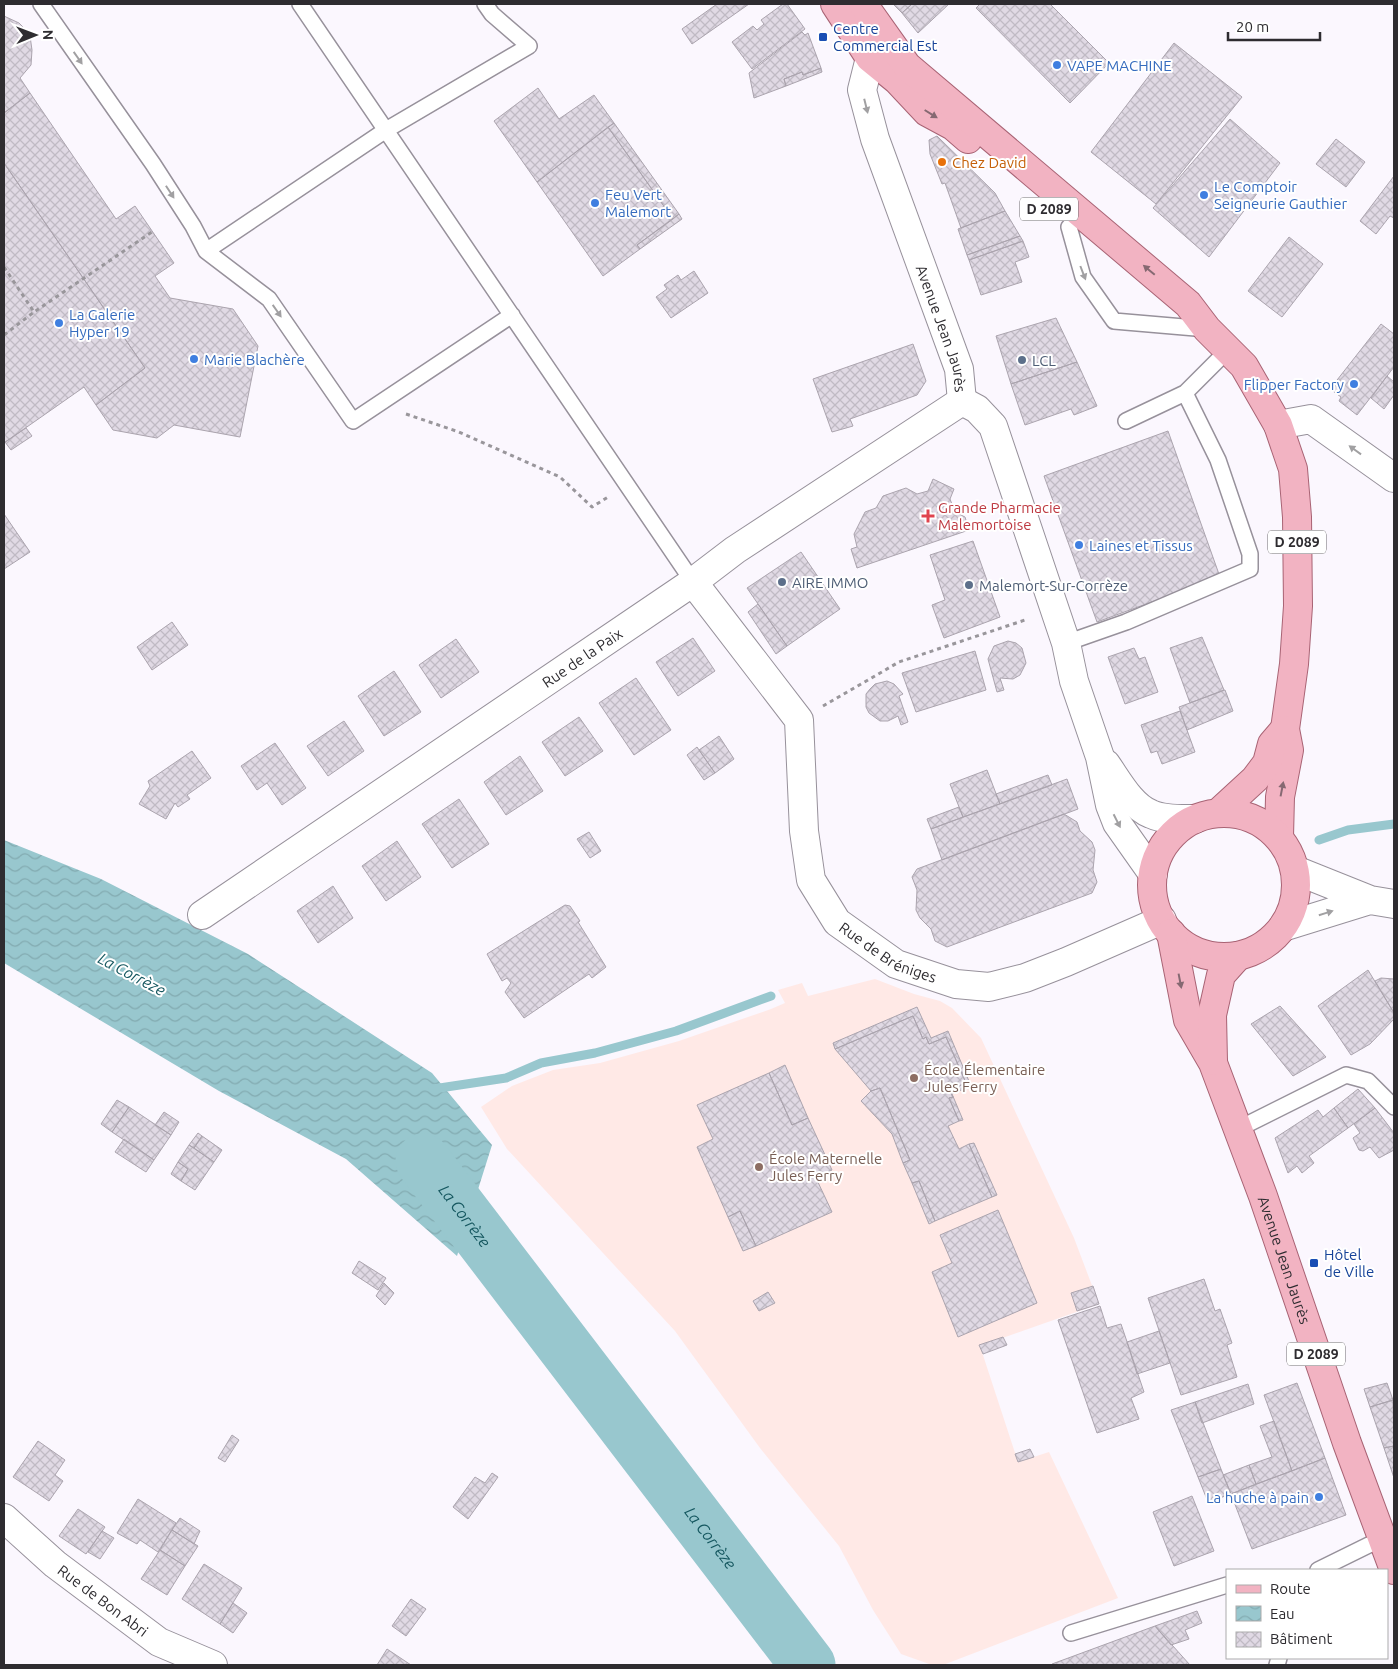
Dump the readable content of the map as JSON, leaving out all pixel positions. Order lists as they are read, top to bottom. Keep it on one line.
{"streets":{"main road":["D 2089","Avenue Jean Jaurès"],"street":["Rue de la Paix","Rue de Bréniges","Rue de Bon Abri"]},"crossings":[["D 2089","Avenue Jean Jaurès"],["D 2089","Rue de Bréniges"],["Avenue Jean Jaurès","Rue de la Paix"],["Avenue Jean Jaurès","Rue de Bréniges"]],"water":["La Corrèze"],"places":{"transit":["Centre Commercial Est","Hôtel de Ville"],"other":["VAPE MACHINE","Chez David","Le Comptoir Seigneurie Gauthier","Feu Vert Malemort","La Galerie Hyper 19","Marie Blachère","LCL","Flipper Factory","Laines et Tissus","AIRE IMMO","Malemort-Sur-Corrèze","École Élementaire Jules Ferry","École Maternelle Jules Ferry","La huche à pain"],"health":["Grande Pharmacie Malemortoise"]},"legend":["Route","Eau","Bâtiment"],"scale_bar":"20 m","north":"right"}
